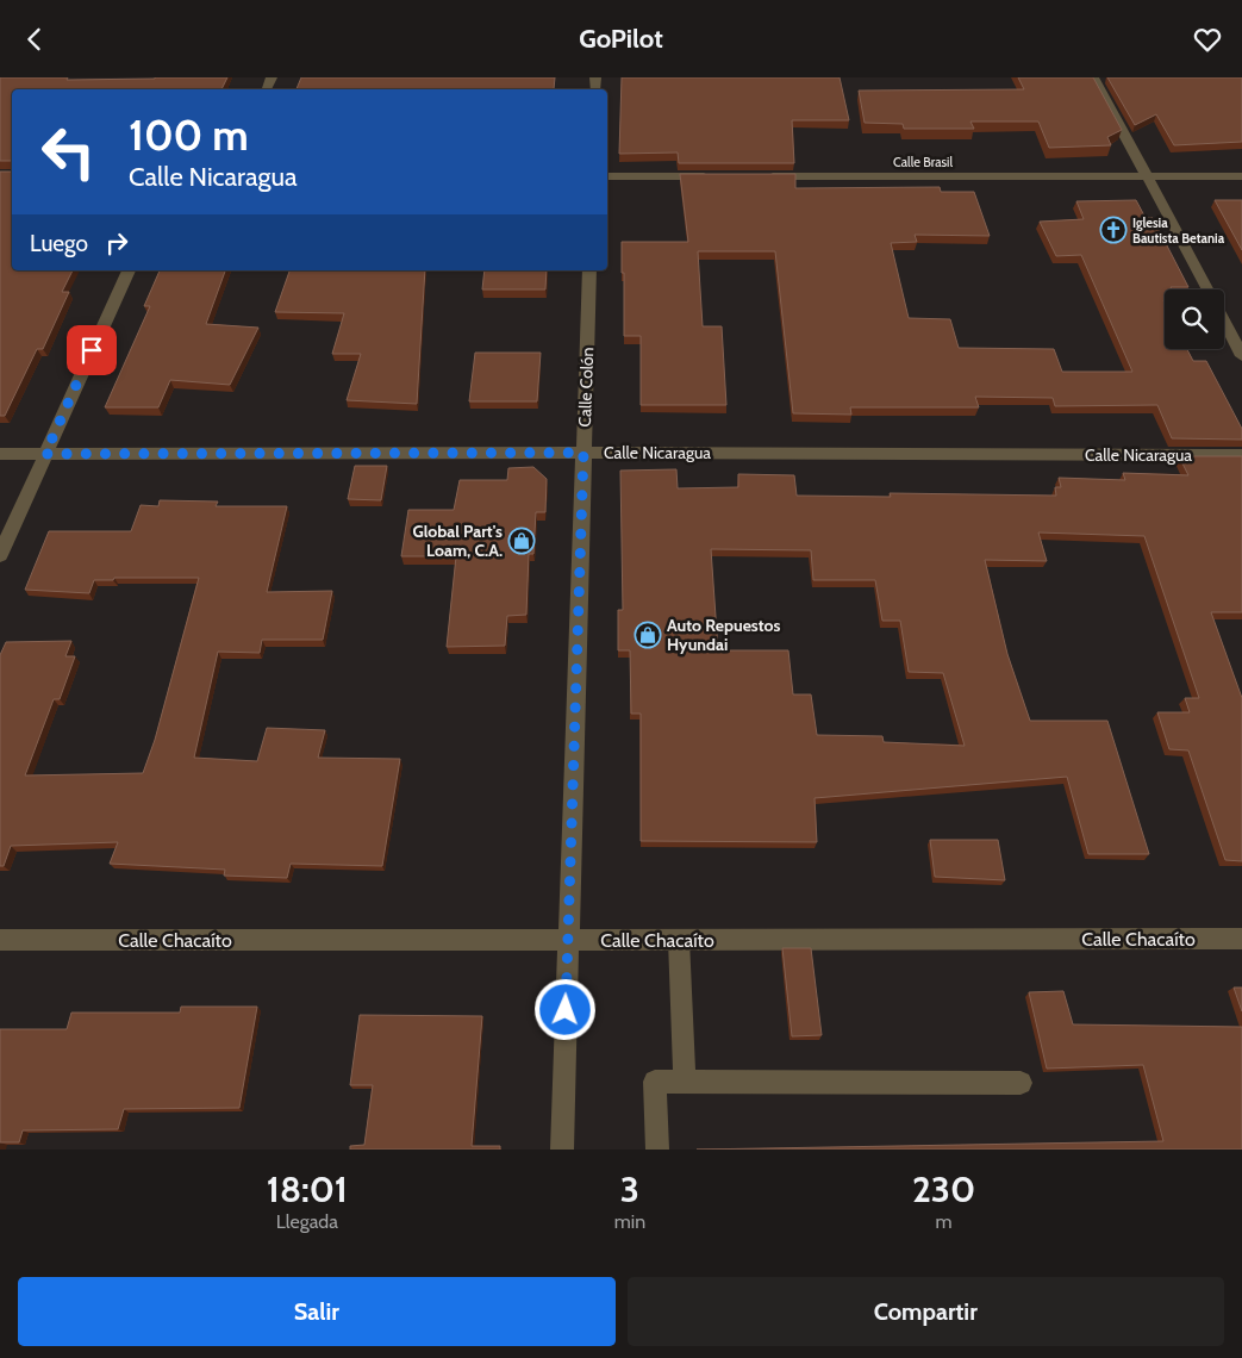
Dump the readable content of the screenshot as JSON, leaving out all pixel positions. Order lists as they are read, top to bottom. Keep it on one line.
{"streets":{"street":["Calle Brasil","Calle Colón","Calle Nicaragua","Calle Chacaíto"]},"crossings":[["Calle Colón","Calle Nicaragua"],["Calle Colón","Calle Chacaíto"]],"places":{"church":["Iglesia Bautista Betania"],"shop":["Global Part's Loam, C.A.","Auto Repuestos Hyundai"]},"page":{"header":"GoPilot","turn":["100 m","Calle Nicaragua"],"then":"Luego","eta":["18:01","Llegada","3","min","230","m"],"buttons":["Salir","Compartir"]}}
